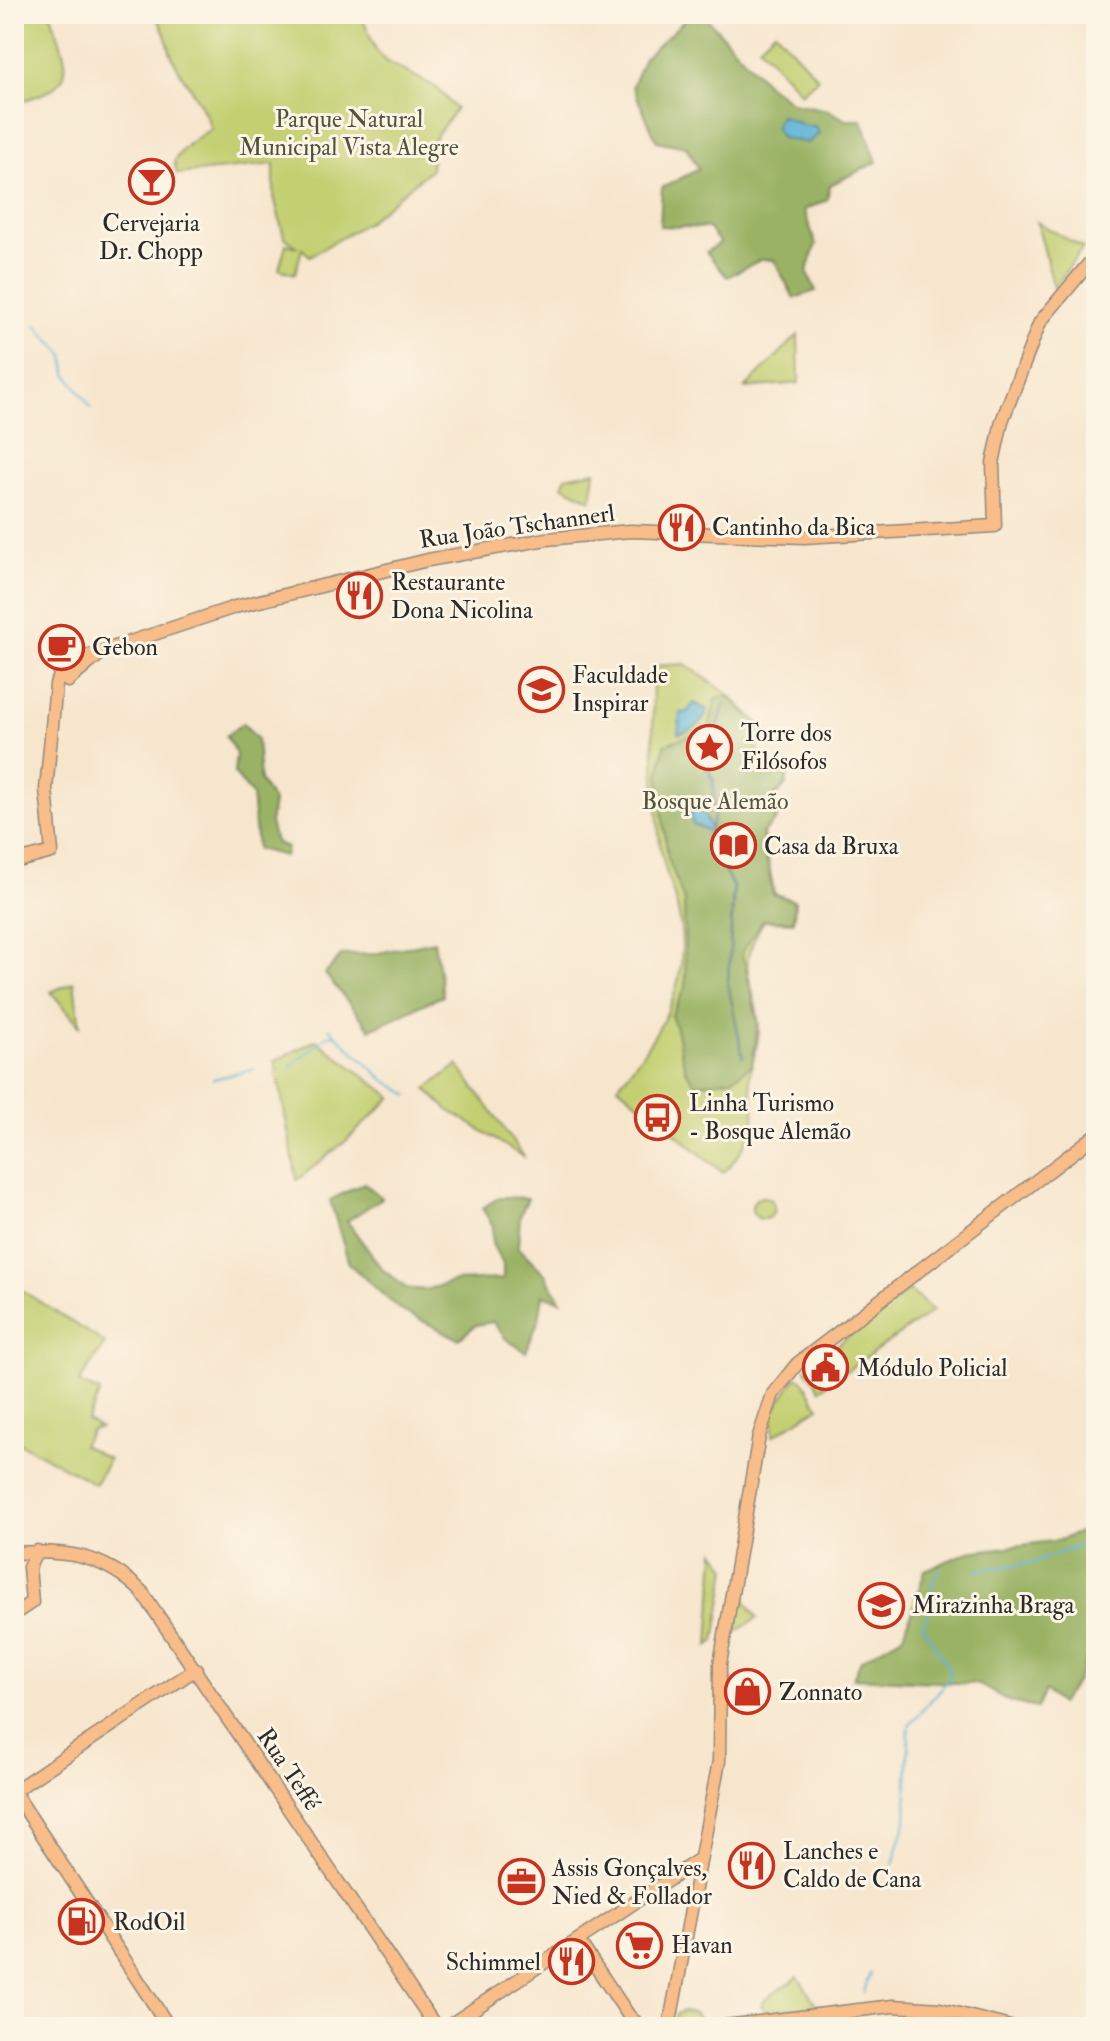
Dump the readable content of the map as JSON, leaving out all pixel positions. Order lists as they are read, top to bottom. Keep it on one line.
{"streets":{"main road":["Rua João Tschannerl","Rua Teffé"]},"parks":["Parque Natural Municipal Vista Alegre","Bosque Alemão"],"places":{"bar":["Cervejaria Dr. Chopp"],"restaurant":["Cantinho da Bica","Restaurante Dona Nicolina","Lanches e Caldo de Cana","Schimmel"],"cafe":["Gebon"],"school or university":["Faculdade Inspirar","Mirazinha Braga"],"place":["Torre dos Filósofos"],"library":["Casa da Bruxa"],"bus stop":["Linha Turismo - Bosque Alemão"],"public building":["Módulo Policial"],"shop":["Zonnato"],"office":["Assis Gonçalves, Nied & Follador"],"fuel station":["RodOil"],"supermarket":["Havan"]}}
